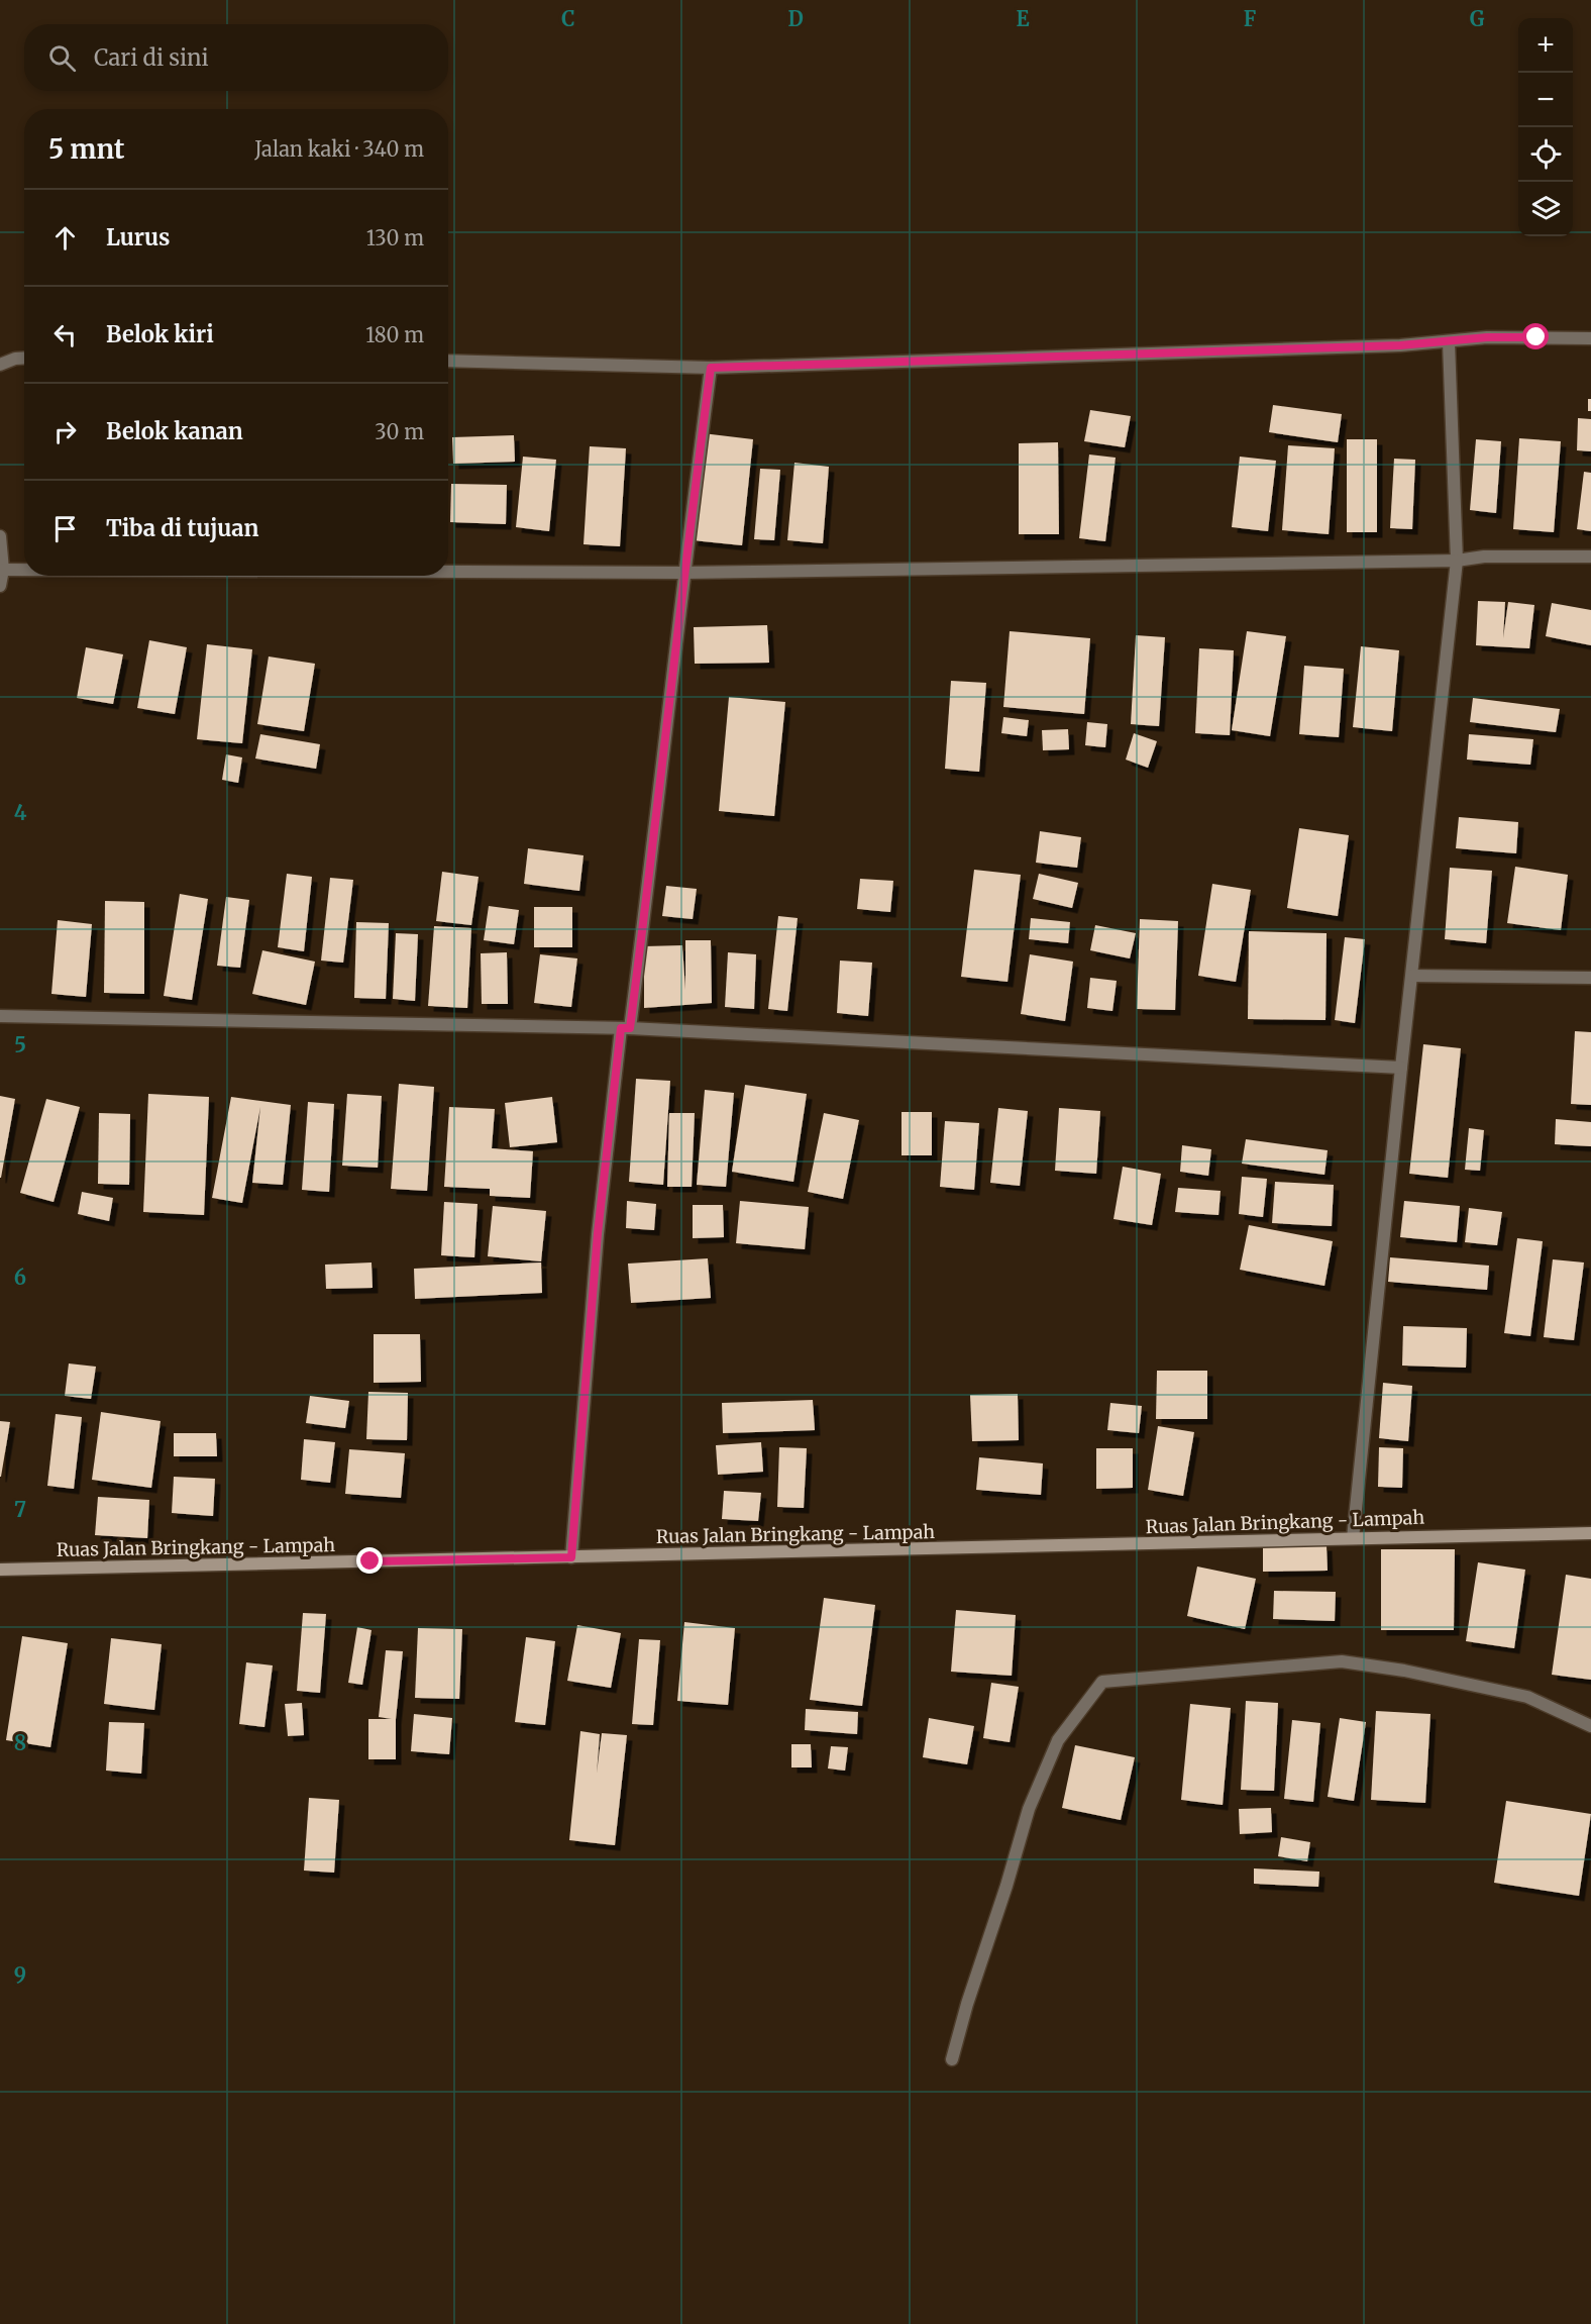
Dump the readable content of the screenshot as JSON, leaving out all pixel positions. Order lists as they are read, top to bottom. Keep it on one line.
{"streets":{"main road":["Ruas Jalan Bringkang - Lampah"]},"page":{"map_buttons":["+","−"],"search":"Cari di sini","heading":["5 mnt","Jalan kaki · 340 m"],"list":[["Lurus","130 m"],["Belok kiri","180 m"],["Belok kanan","30 m"],"Tiba di tujuan"]},"grid":{"columns":["C","D","E","F","G"],"rows":["4","5","6","7","8","9"]}}
